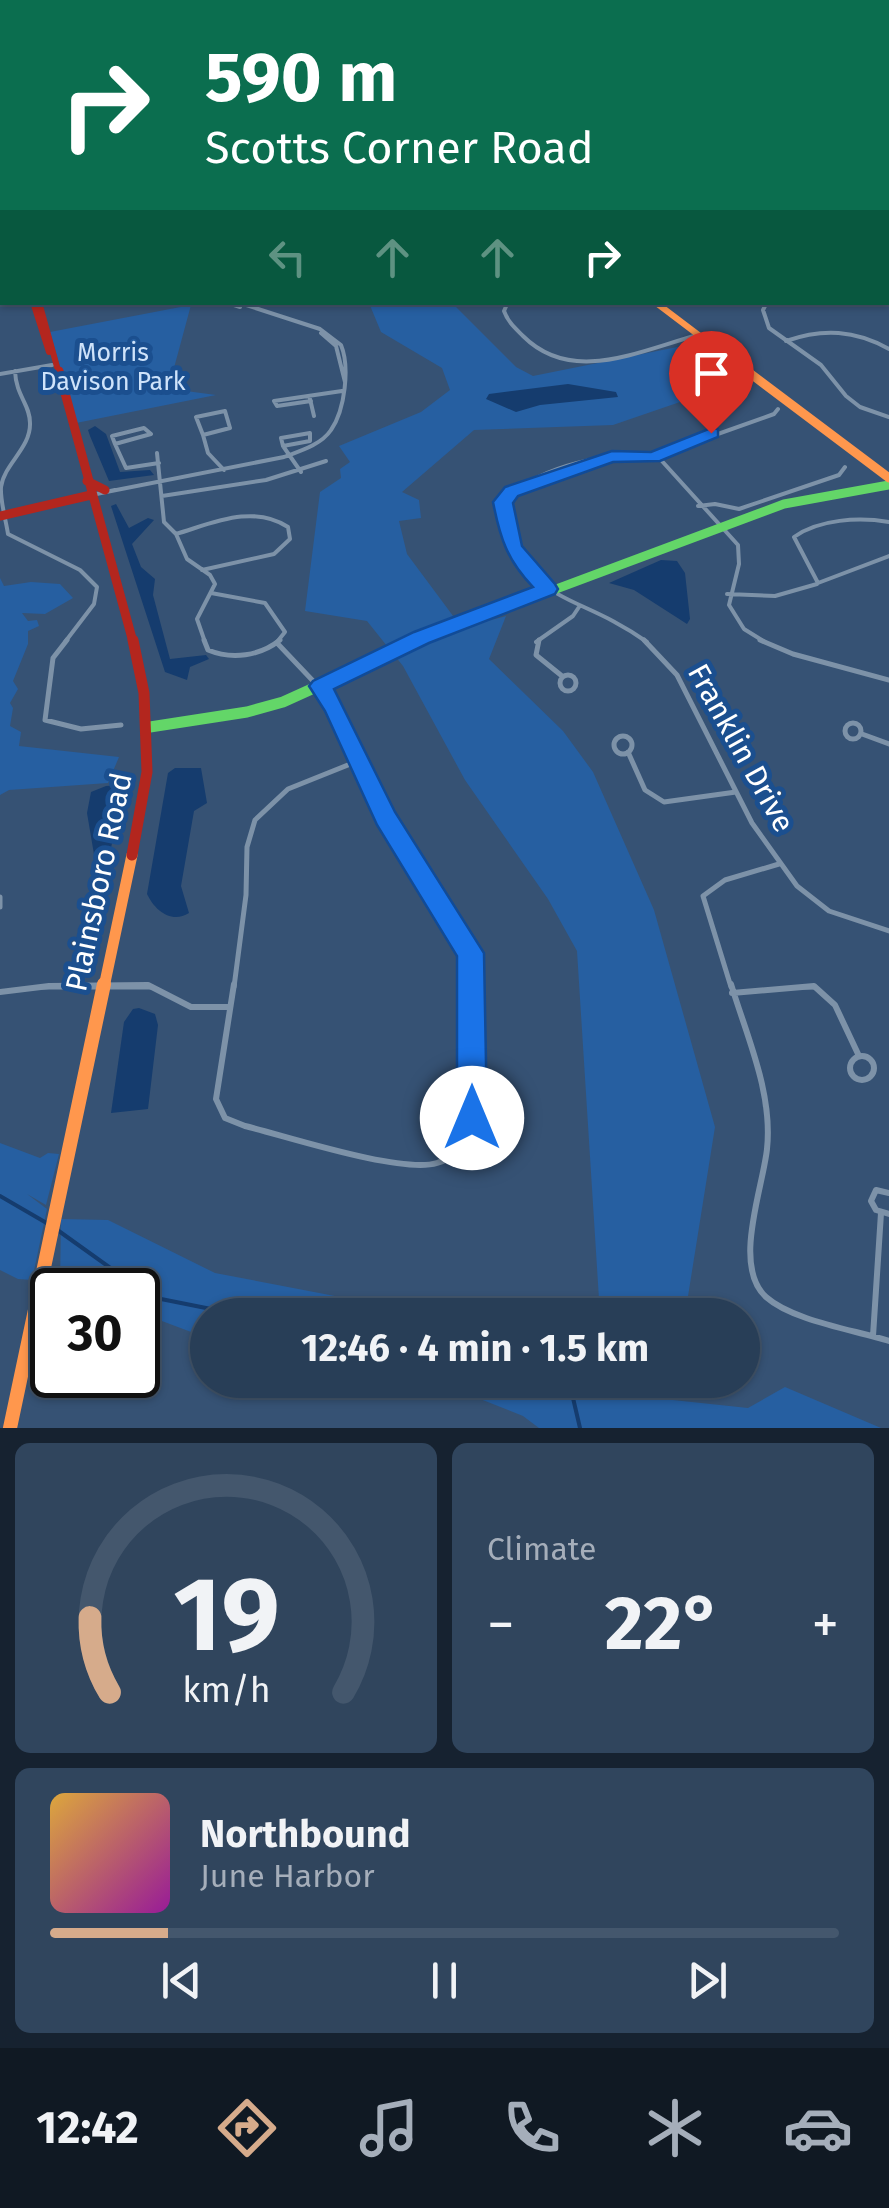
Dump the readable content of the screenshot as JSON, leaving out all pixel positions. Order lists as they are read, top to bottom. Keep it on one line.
{"streets":{"street":["Franklin Drive","Plainsboro Road"]},"parks":["Morris Davison Park"],"page":{"turn":["590 m","Scotts Corner Road"],"limit":"30","trip":"12:46 · 4 min · 1.5 km","tile":"Climate","heat":["−","22°","+"],"song":["Northbound","June Harbor"],"tabs":"12:42","gauge":["19","km/h"]}}
